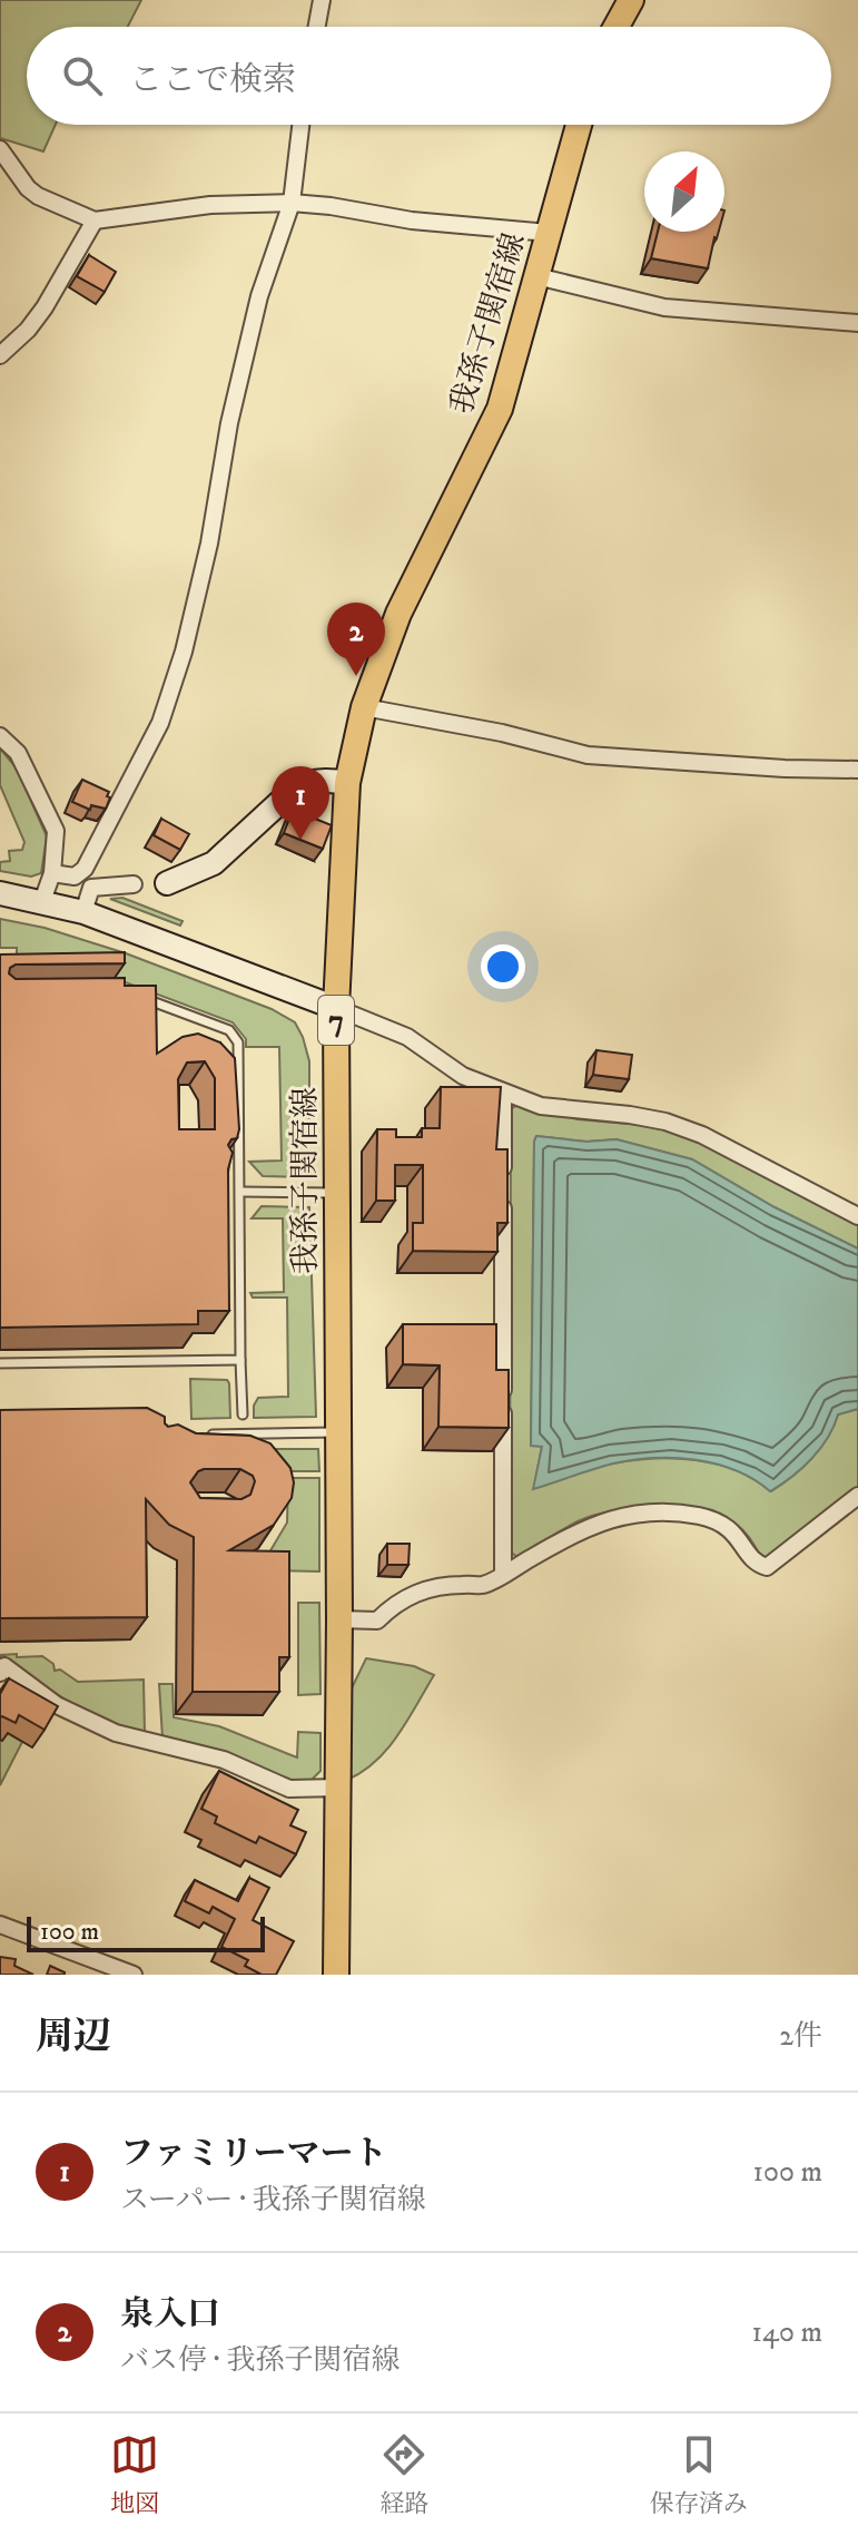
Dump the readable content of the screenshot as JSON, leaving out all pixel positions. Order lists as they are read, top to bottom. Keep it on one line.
{"streets":{"main road":["我孫子関宿線","7"]},"scale_bar":"100 m","north":"top right","page":{"search":"ここで検索","pins":["2","1"],"scale":"100 m","heading":["周辺","2件"],"list":[{"mark":"1","name":"ファミリーマート","note":"スーパー · 我孫子関宿線","value":"100 m"},{"mark":"2","name":"泉入口","note":"バス停 · 我孫子関宿線","value":"140 m"}],"nav":["地図","経路","保存済み"]}}
